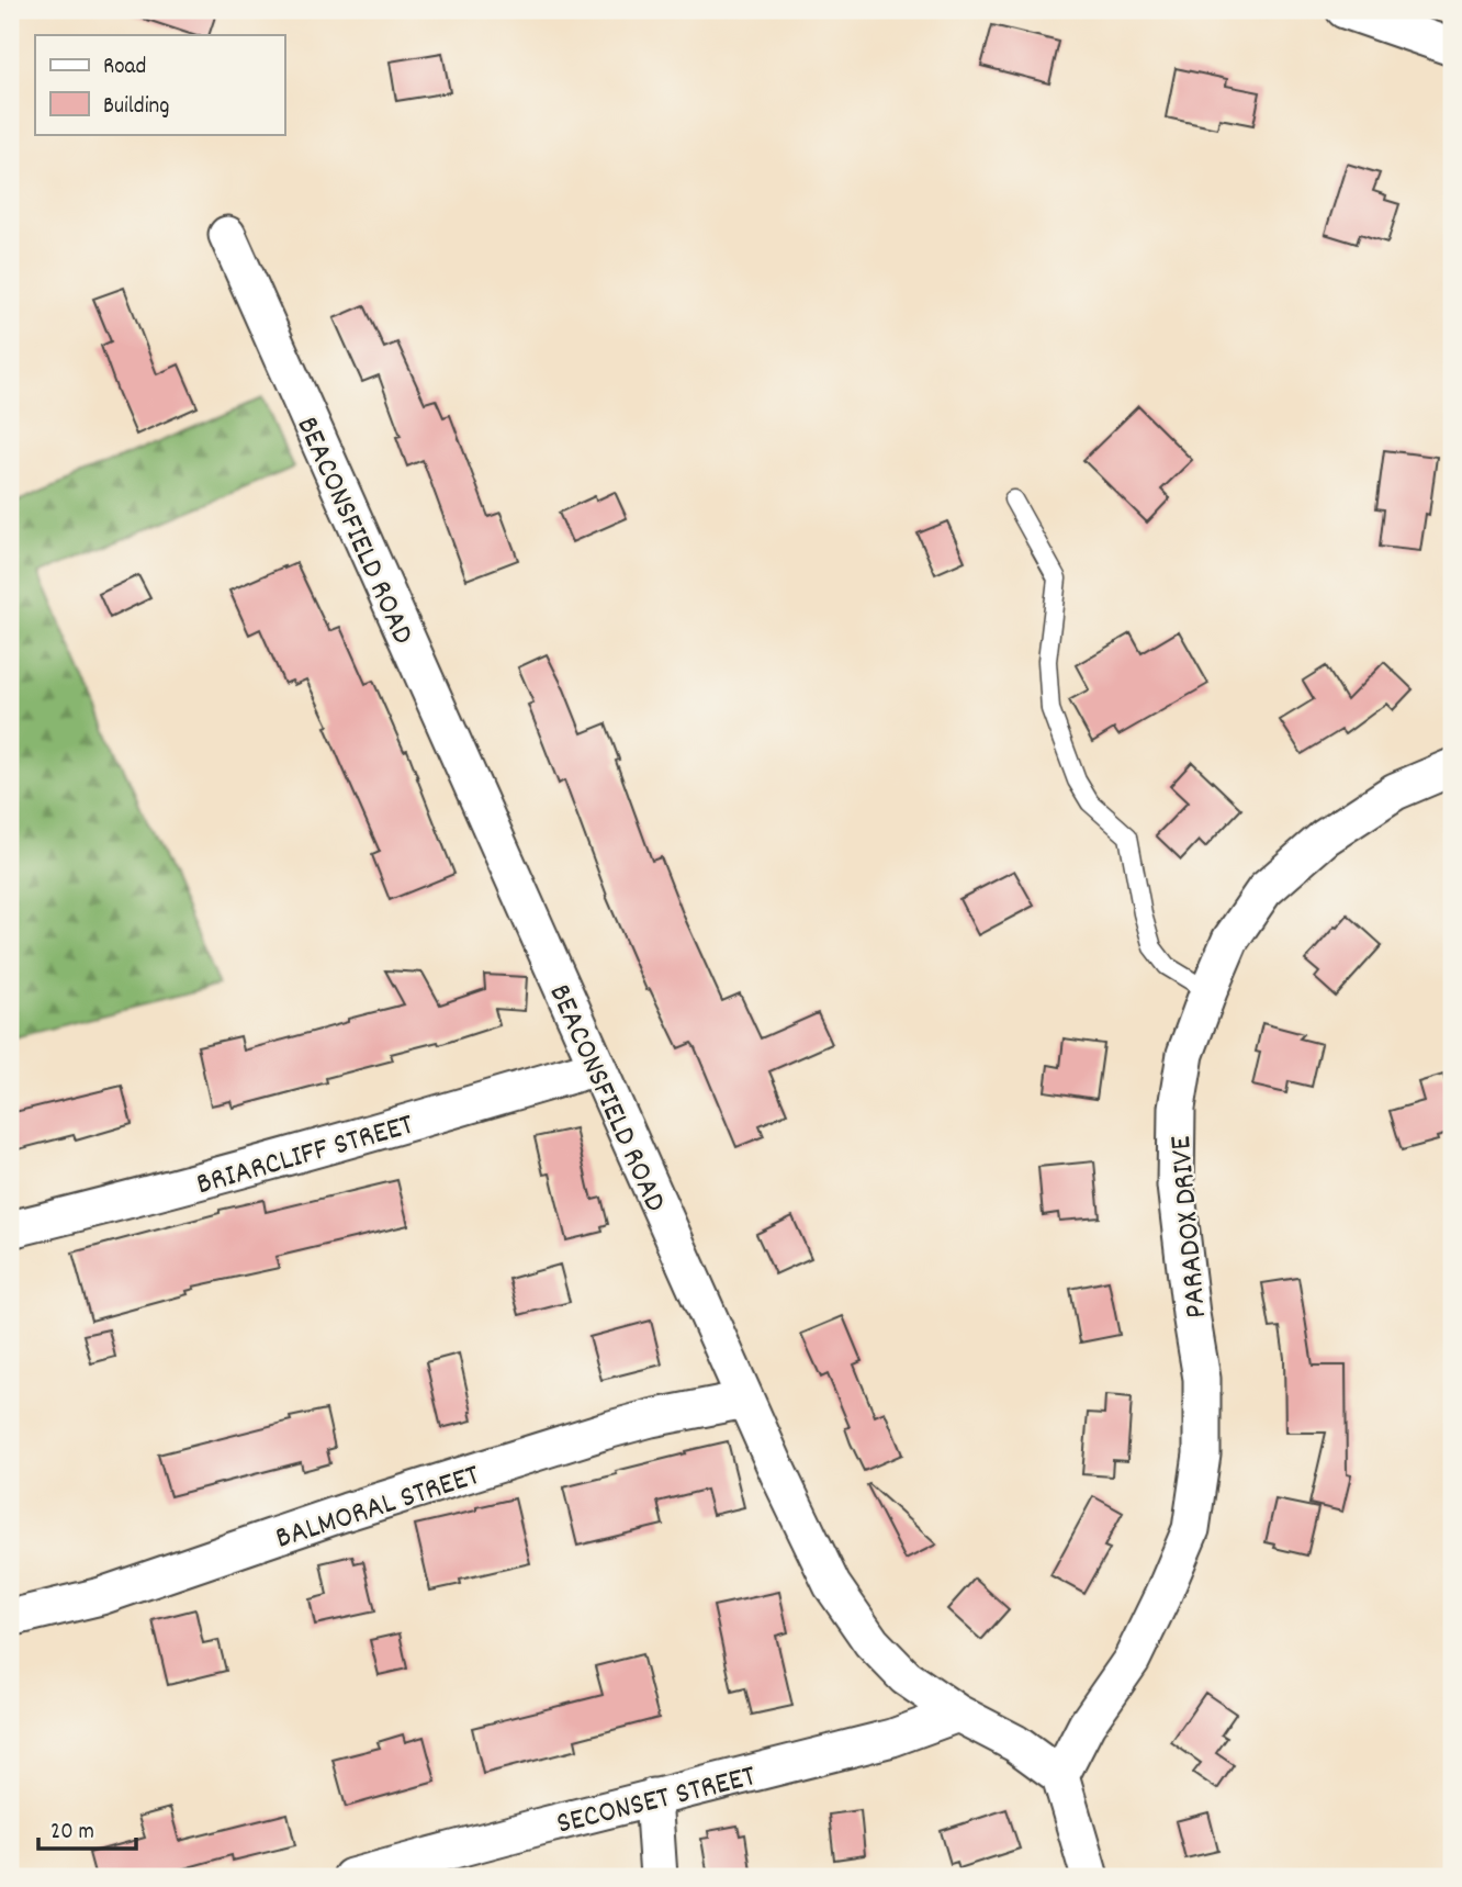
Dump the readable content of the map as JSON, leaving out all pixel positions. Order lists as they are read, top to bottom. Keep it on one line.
{"streets":{"street":["BEACONSFIELD ROAD","BRIARCLIFF STREET","PARADOX DRIVE","BALMORAL STREET","SECONSET STREET"]},"crossings":[["BEACONSFIELD ROAD","BRIARCLIFF STREET"],["BEACONSFIELD ROAD","PARADOX DRIVE"],["BEACONSFIELD ROAD","BALMORAL STREET"],["BEACONSFIELD ROAD","SECONSET STREET"]],"legend":["Road","Building"],"scale_bar":"20 m"}
